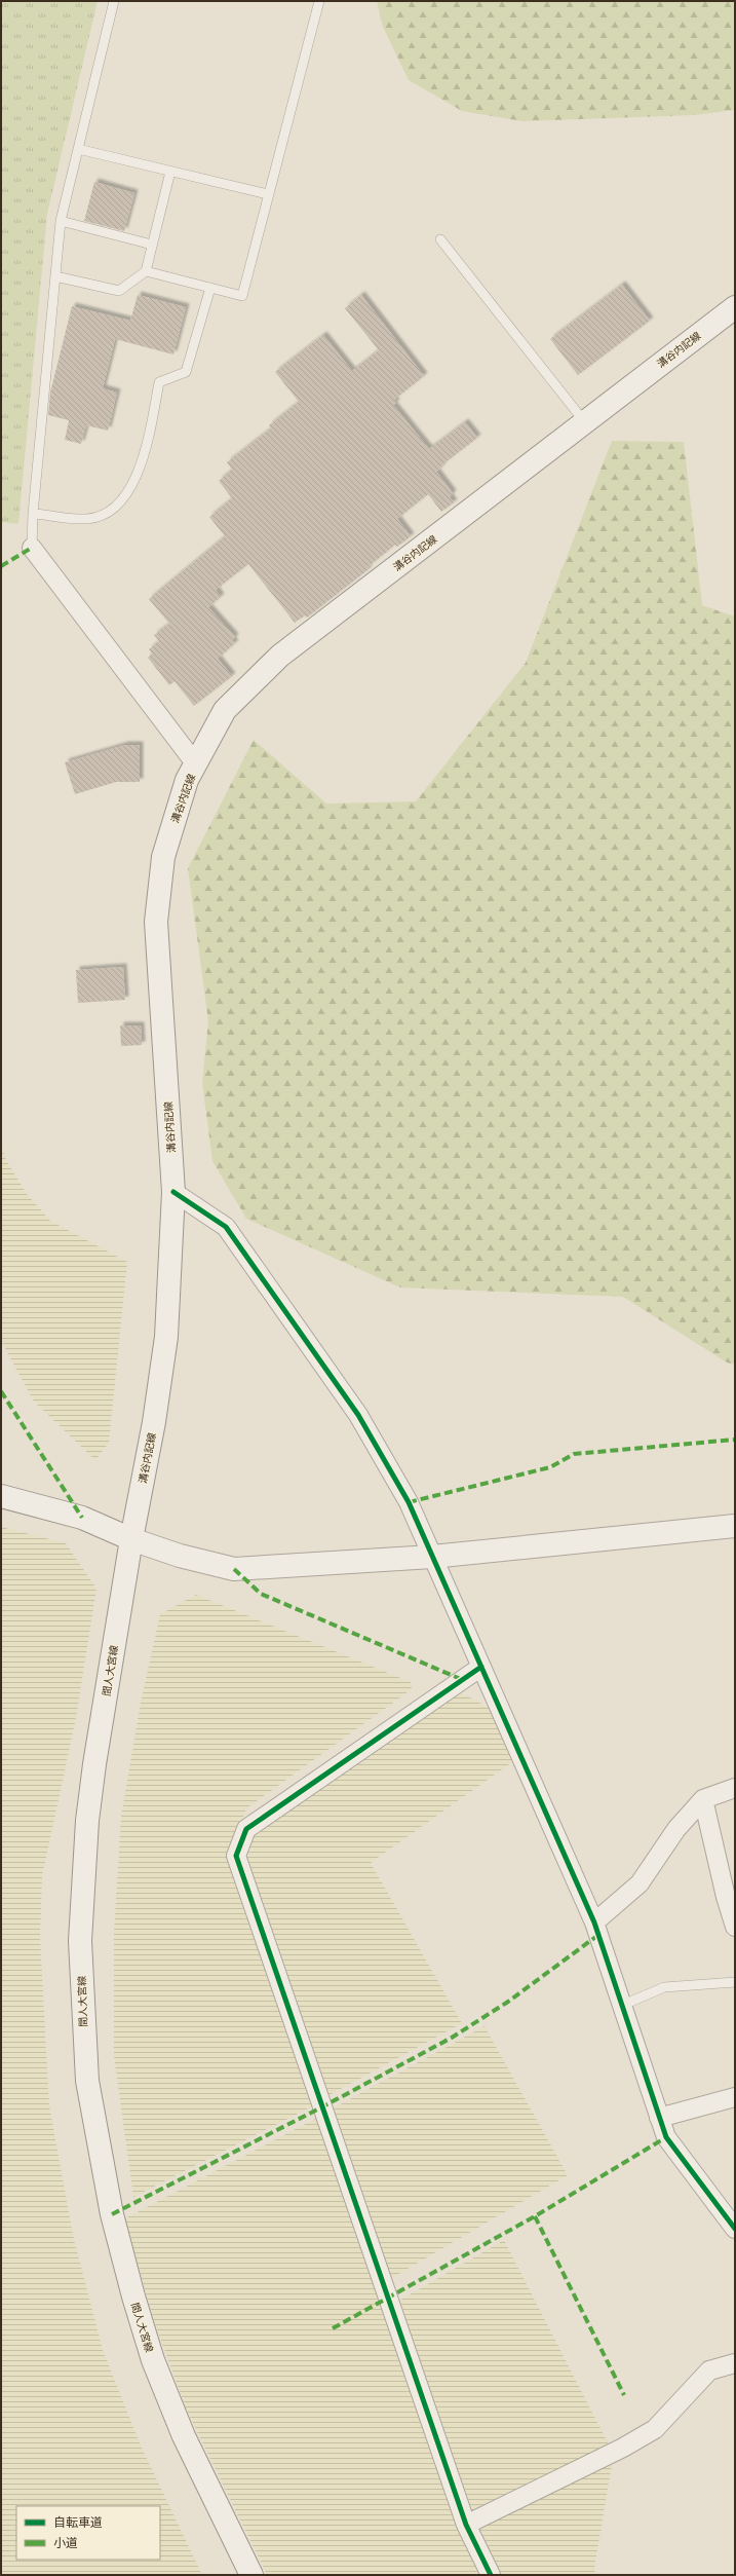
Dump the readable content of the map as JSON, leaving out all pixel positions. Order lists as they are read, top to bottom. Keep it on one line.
{"streets":{"main road":["溝谷内記線","間人大宮線"]},"crossings":[["溝谷内記線","間人大宮線"]],"legend":["自転車道","小道"]}
